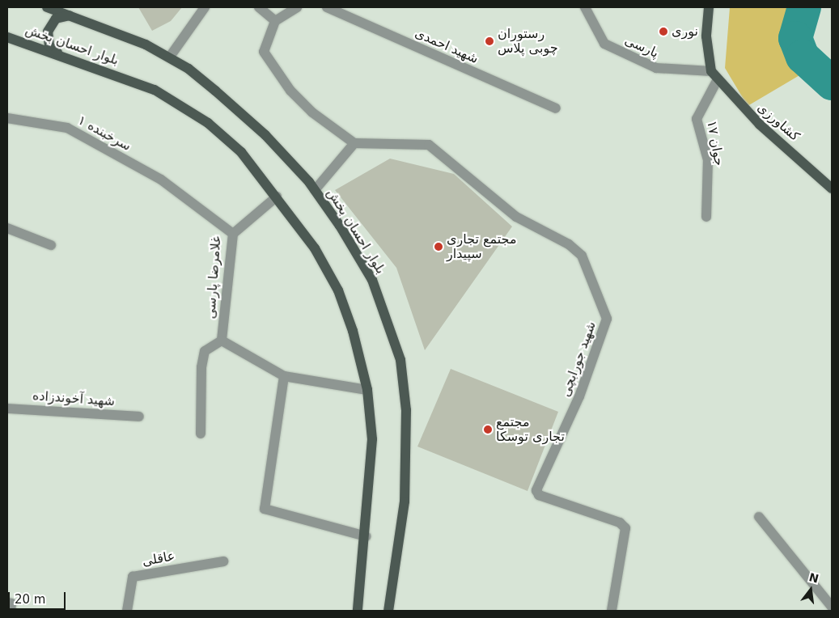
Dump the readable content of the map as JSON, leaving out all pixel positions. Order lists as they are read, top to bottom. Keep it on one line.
{"streets":{"main road":["بلوار احسان بخش","کشاورزی"],"street":["شهید احمدی","پارسی","سرخبنده ۱","جوان ۱۷","غلامرضا پارسی","شهید جورابچی","شهید آخوندزاده","عاقلی"]},"crossings":[["پارسی","کشاورزی"],["پارسی","جوان ۱۷"],["کشاورزی","جوان ۱۷"],["سرخبنده ۱","غلامرضا پارسی"]],"places":["نوری","رستوران چوبی پلاس","مجتمع تجاری سپیدار","مجتمع تجاری توسکا"],"scale_bar":"20 m","north":"top"}
